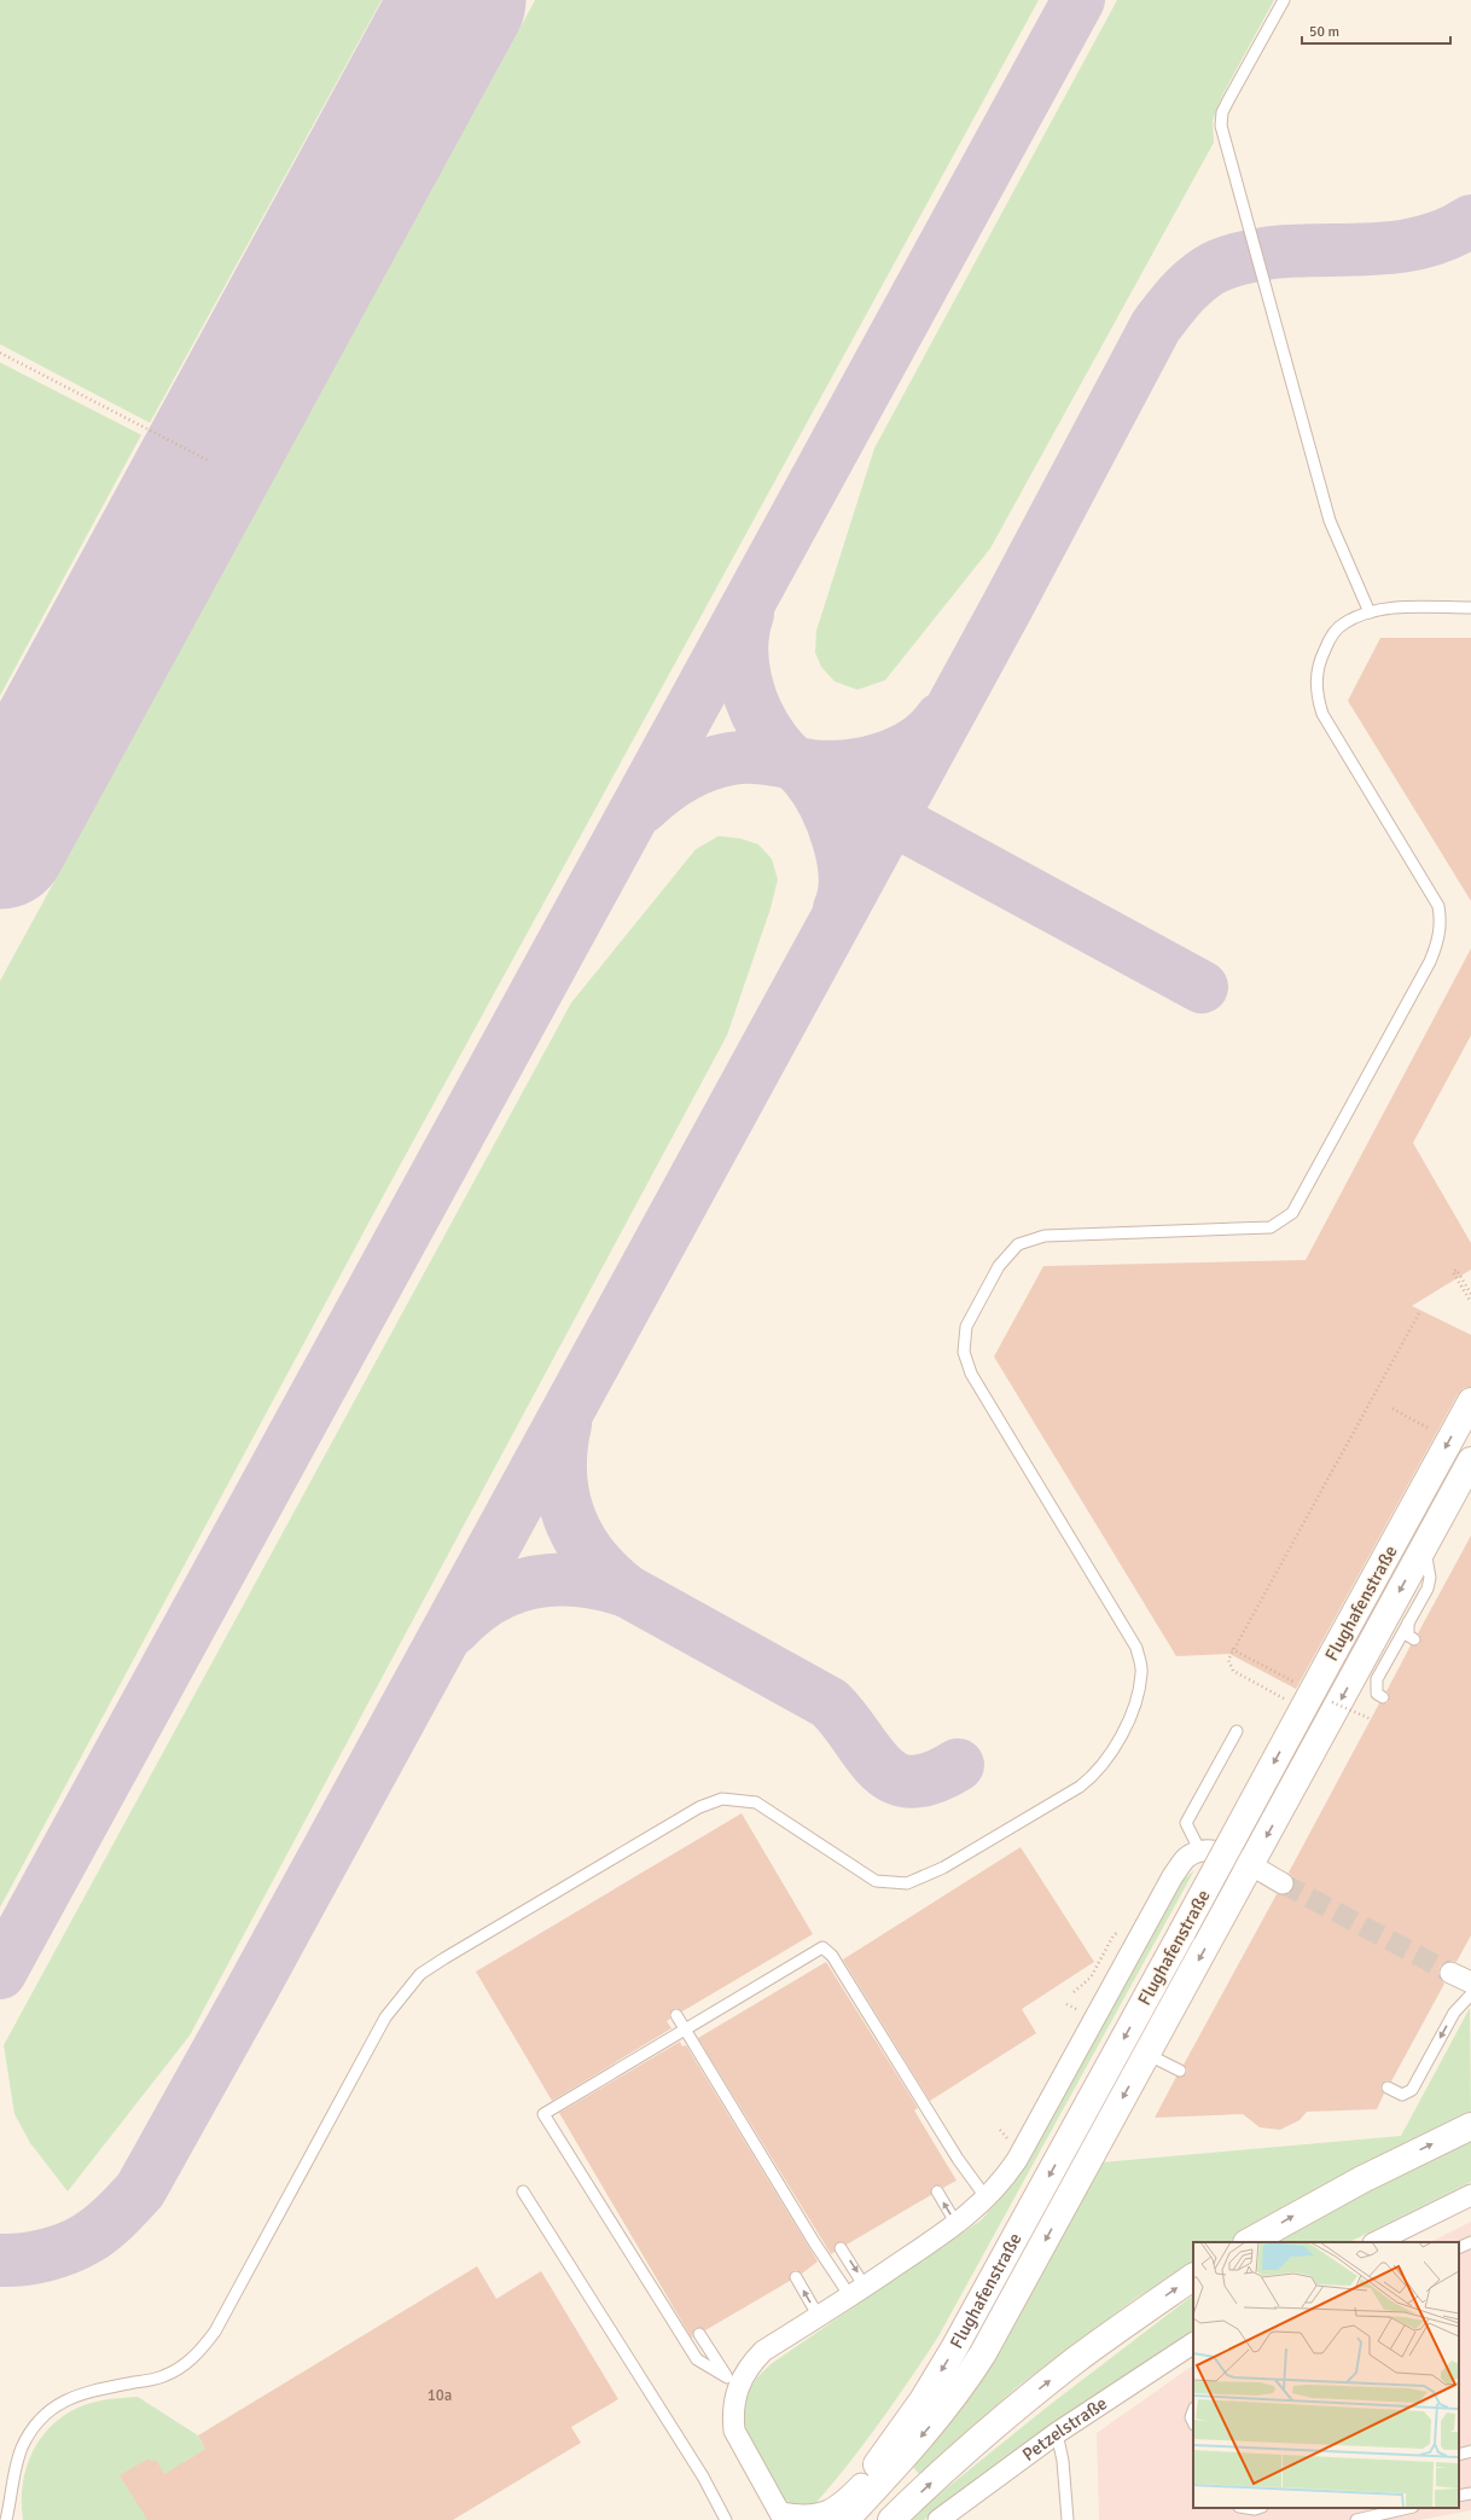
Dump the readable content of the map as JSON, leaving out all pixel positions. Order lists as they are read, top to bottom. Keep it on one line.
{"streets":{"main road":["Flughafenstraße"],"street":["Petzelstraße"]},"one_way":["Flughafenstraße"],"house_numbers":["10a"],"scale_bar":"50 m"}
